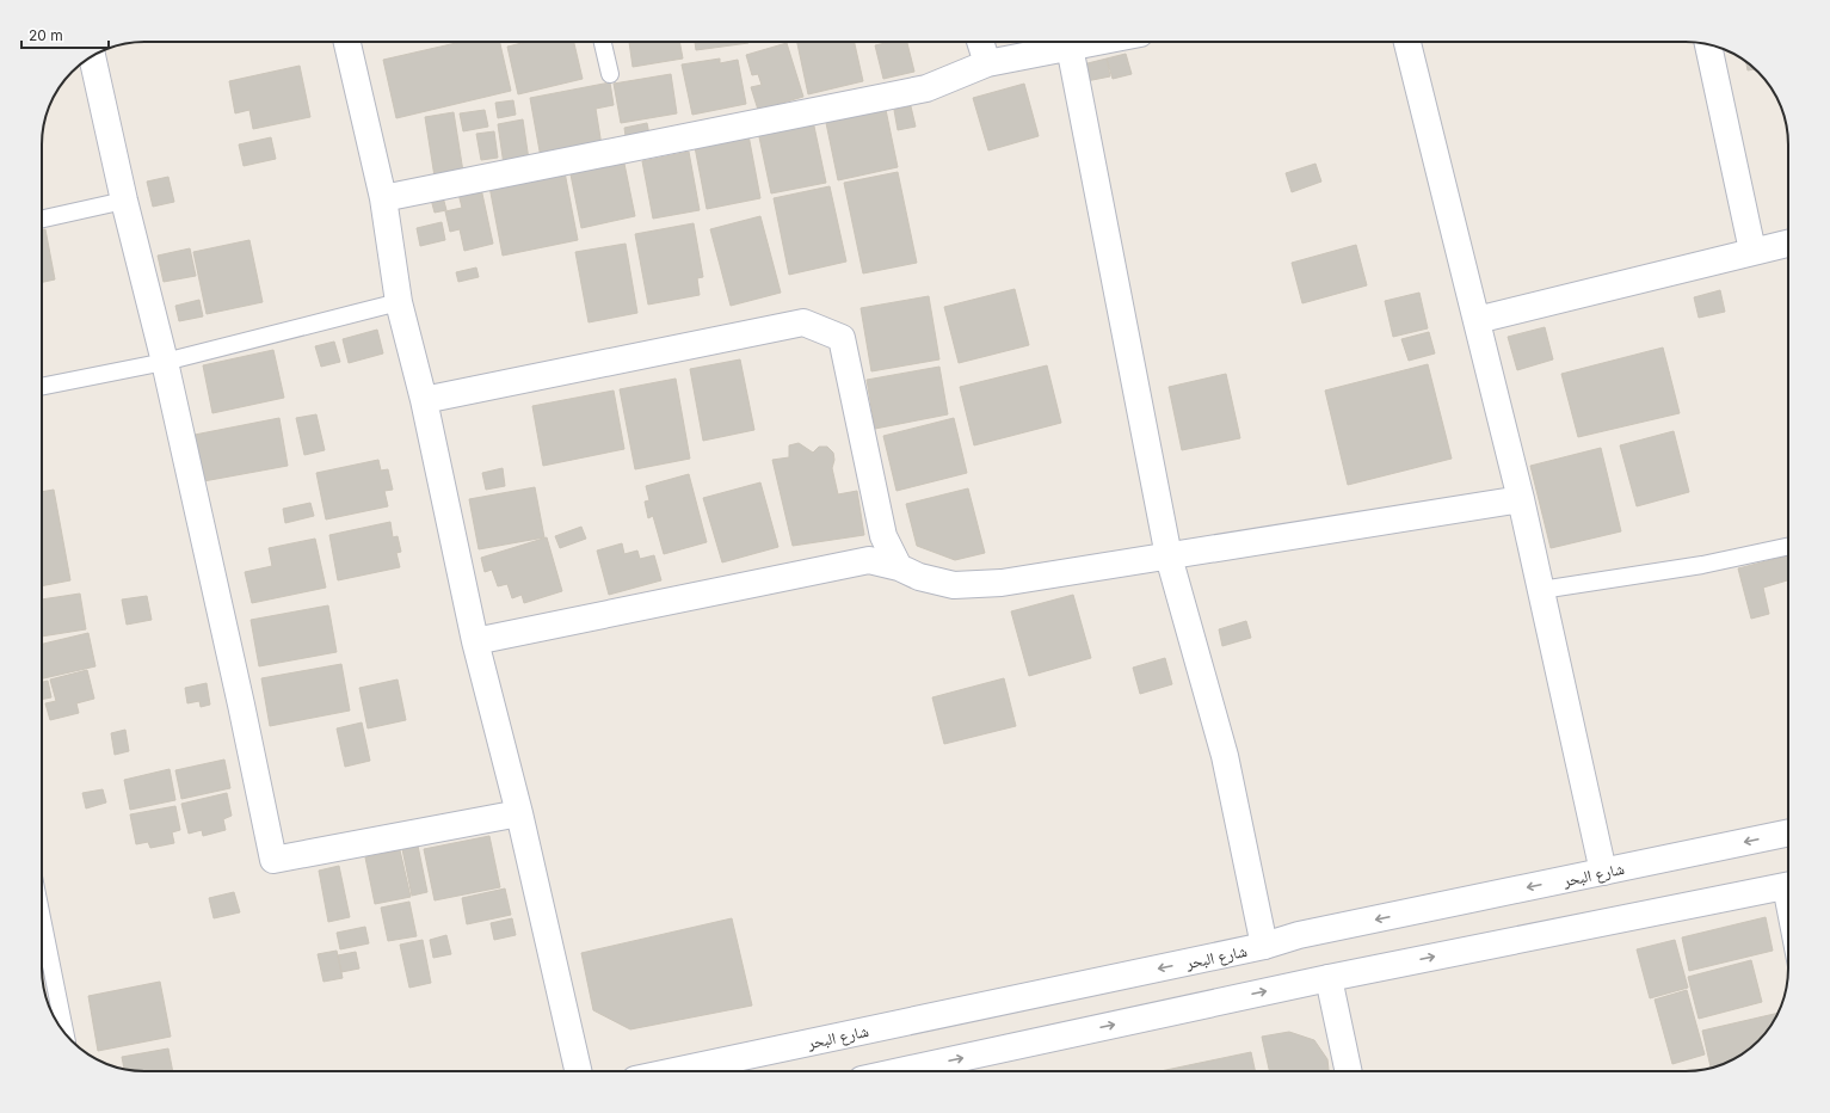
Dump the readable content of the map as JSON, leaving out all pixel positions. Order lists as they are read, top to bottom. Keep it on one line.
{"streets":{"street":["شارع البحر"]},"scale_bar":"20 m"}
